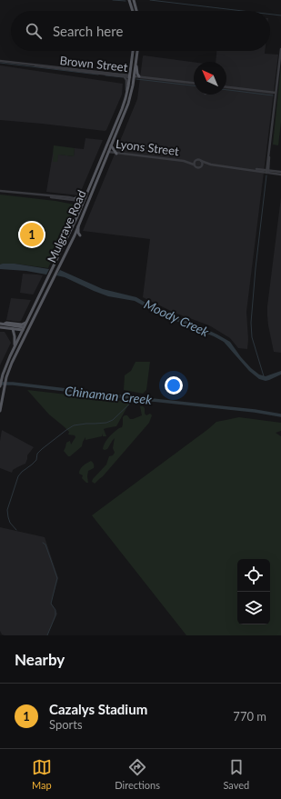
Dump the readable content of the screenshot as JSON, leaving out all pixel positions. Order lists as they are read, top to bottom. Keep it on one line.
{"streets":{"main road":["Brown Street","Mulgrave Road"],"street":["Lyons Street"]},"crossings":[["Brown Street","Mulgrave Road"],["Lyons Street","Mulgrave Road"]],"water":["Moody Creek","Chinaman Creek"],"north":"top left","page":{"search":"Search here","pins":"1","heading":"Nearby","list":[{"mark":"1","name":"Cazalys Stadium","note":"Sports","value":"770 m"}],"nav":["Map","Directions","Saved"]}}
